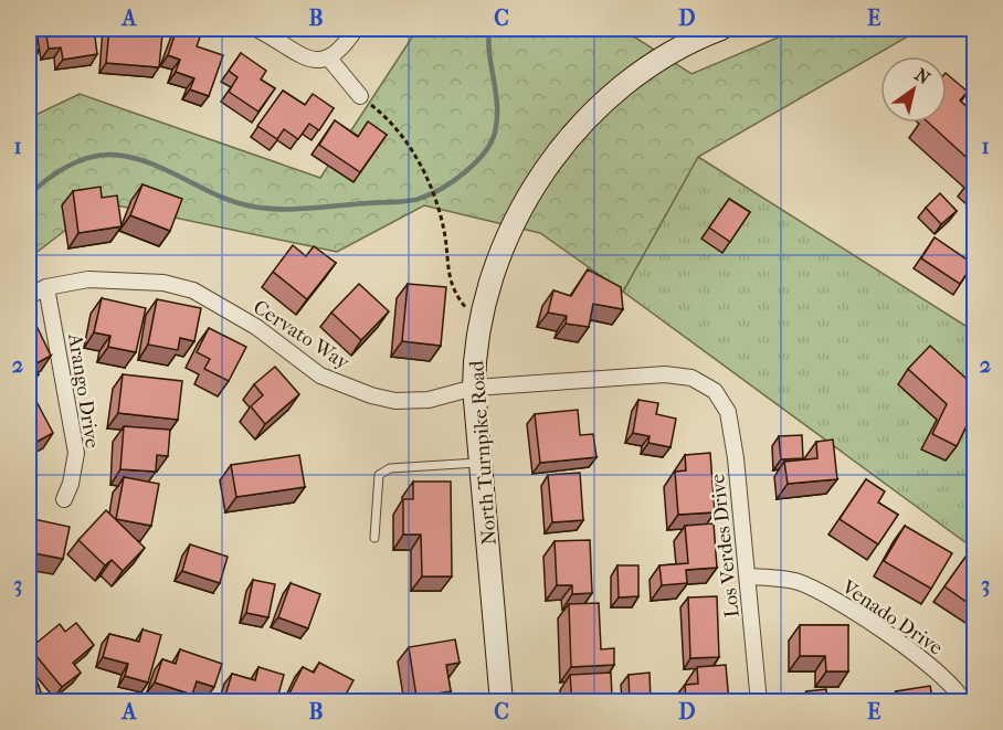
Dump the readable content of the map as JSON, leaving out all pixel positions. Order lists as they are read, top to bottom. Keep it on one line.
{"streets":{"main road":["North Turnpike Road"],"street":["Cervato Way","Arango Drive","Los Verdes Drive","Venado Drive"]},"crossings":[["Cervato Way","Arango Drive"],["Cervato Way","North Turnpike Road"],["Cervato Way","Los Verdes Drive"],["Los Verdes Drive","Venado Drive"]],"north":"top right","grid":{"columns":["A","B","C","D","E"],"rows":["1","2","3"]}}
